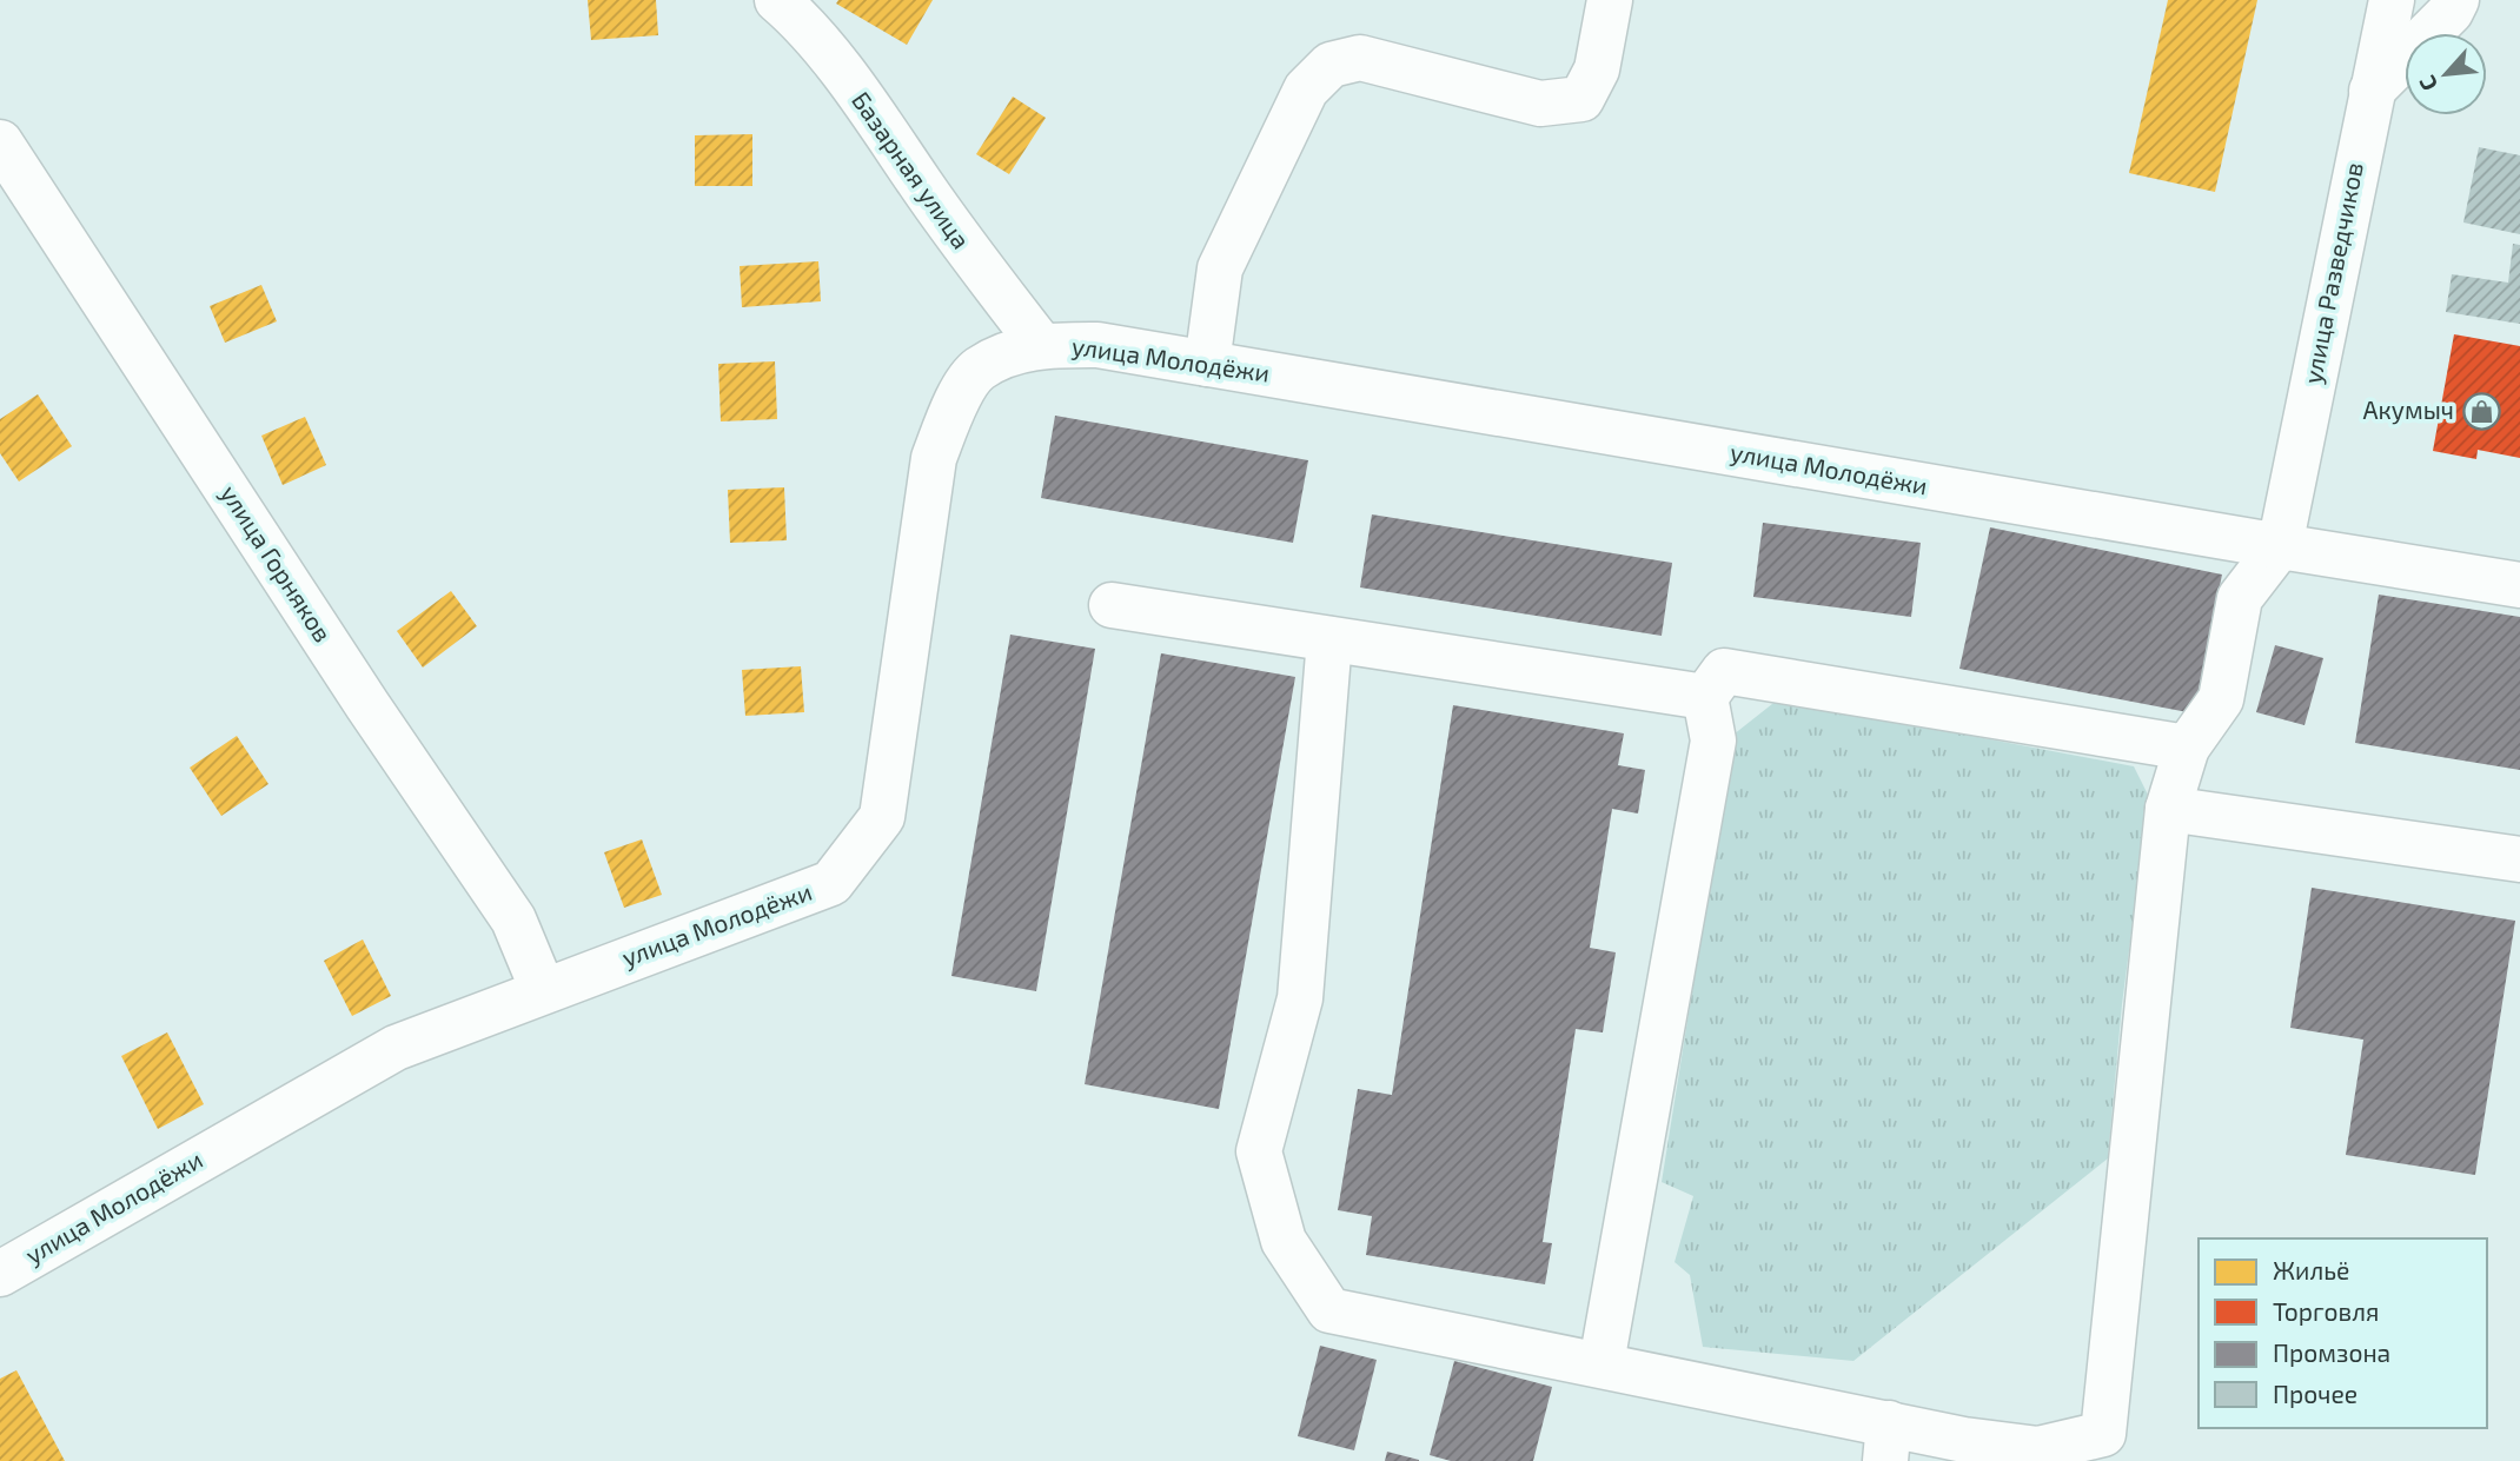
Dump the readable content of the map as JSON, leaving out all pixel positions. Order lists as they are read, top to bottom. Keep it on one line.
{"streets":{"main road":["Базарная улица","улица Разведчиков","улица Молодёжи","улица Горняков"]},"crossings":[["Базарная улица","улица Молодёжи"],["улица Разведчиков","улица Молодёжи"],["улица Молодёжи","улица Горняков"]],"places":{"shop":["Акумыч"]},"legend":["Жильё","Торговля","Промзона","Прочее"],"north":"bottom left"}
